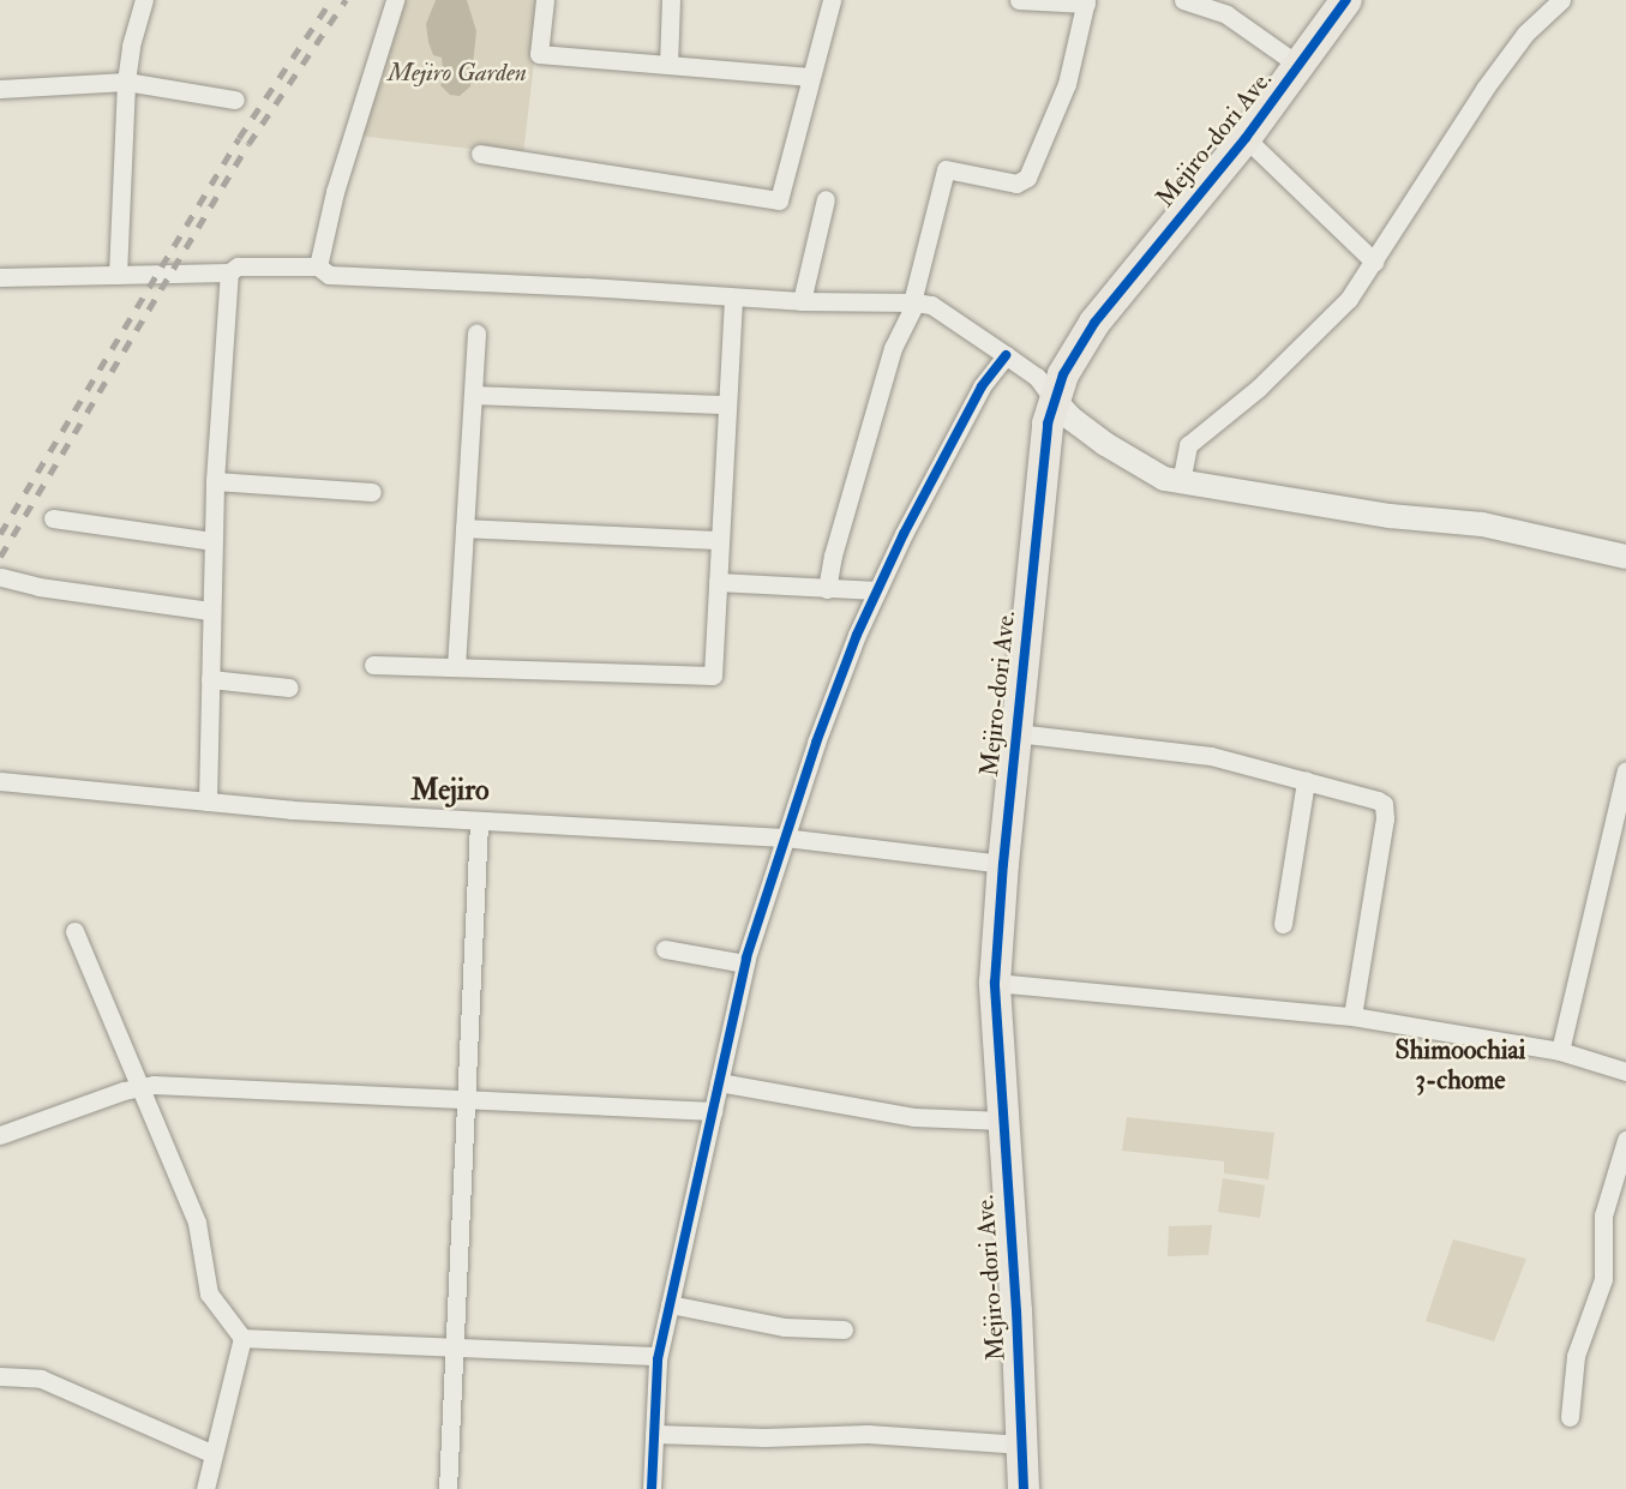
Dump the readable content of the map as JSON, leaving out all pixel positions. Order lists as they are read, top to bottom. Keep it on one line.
{"streets":{"main road":["Mejiro-dori Ave."]},"districts":["Mejiro","Shimoochiai 3-chome"],"parks":["Mejiro Garden"]}
